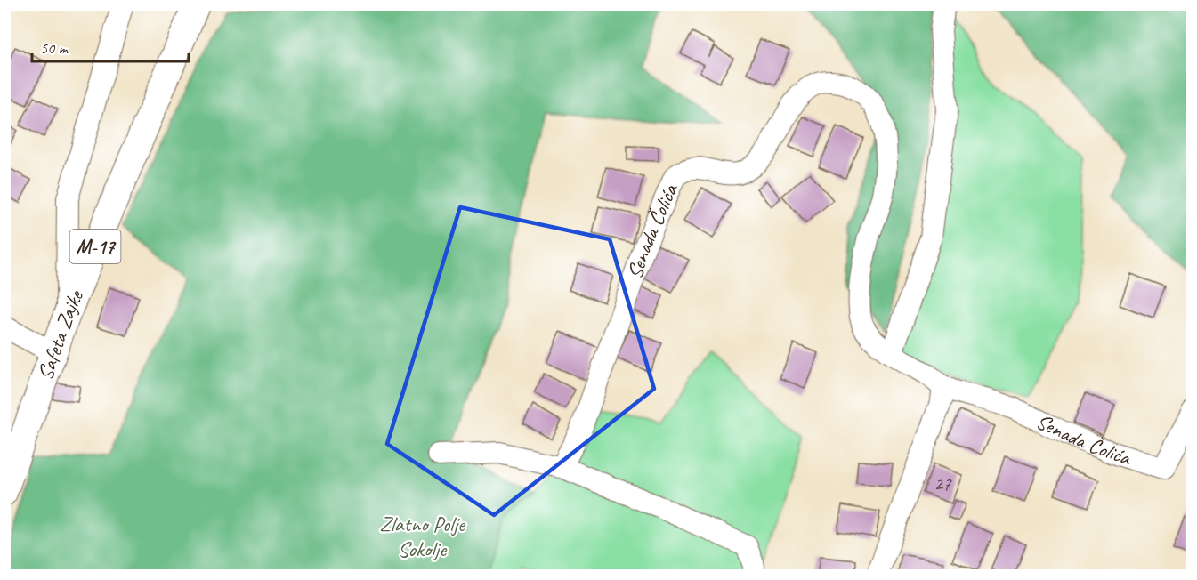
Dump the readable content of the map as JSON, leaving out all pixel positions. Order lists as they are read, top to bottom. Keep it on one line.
{"streets":{"main road":["M-17","Safeta Zajke"],"street":["Senada Čolića"]},"parks":["Zlatno Polje Sokolje"],"house_numbers":["27"],"scale_bar":"50 m"}
